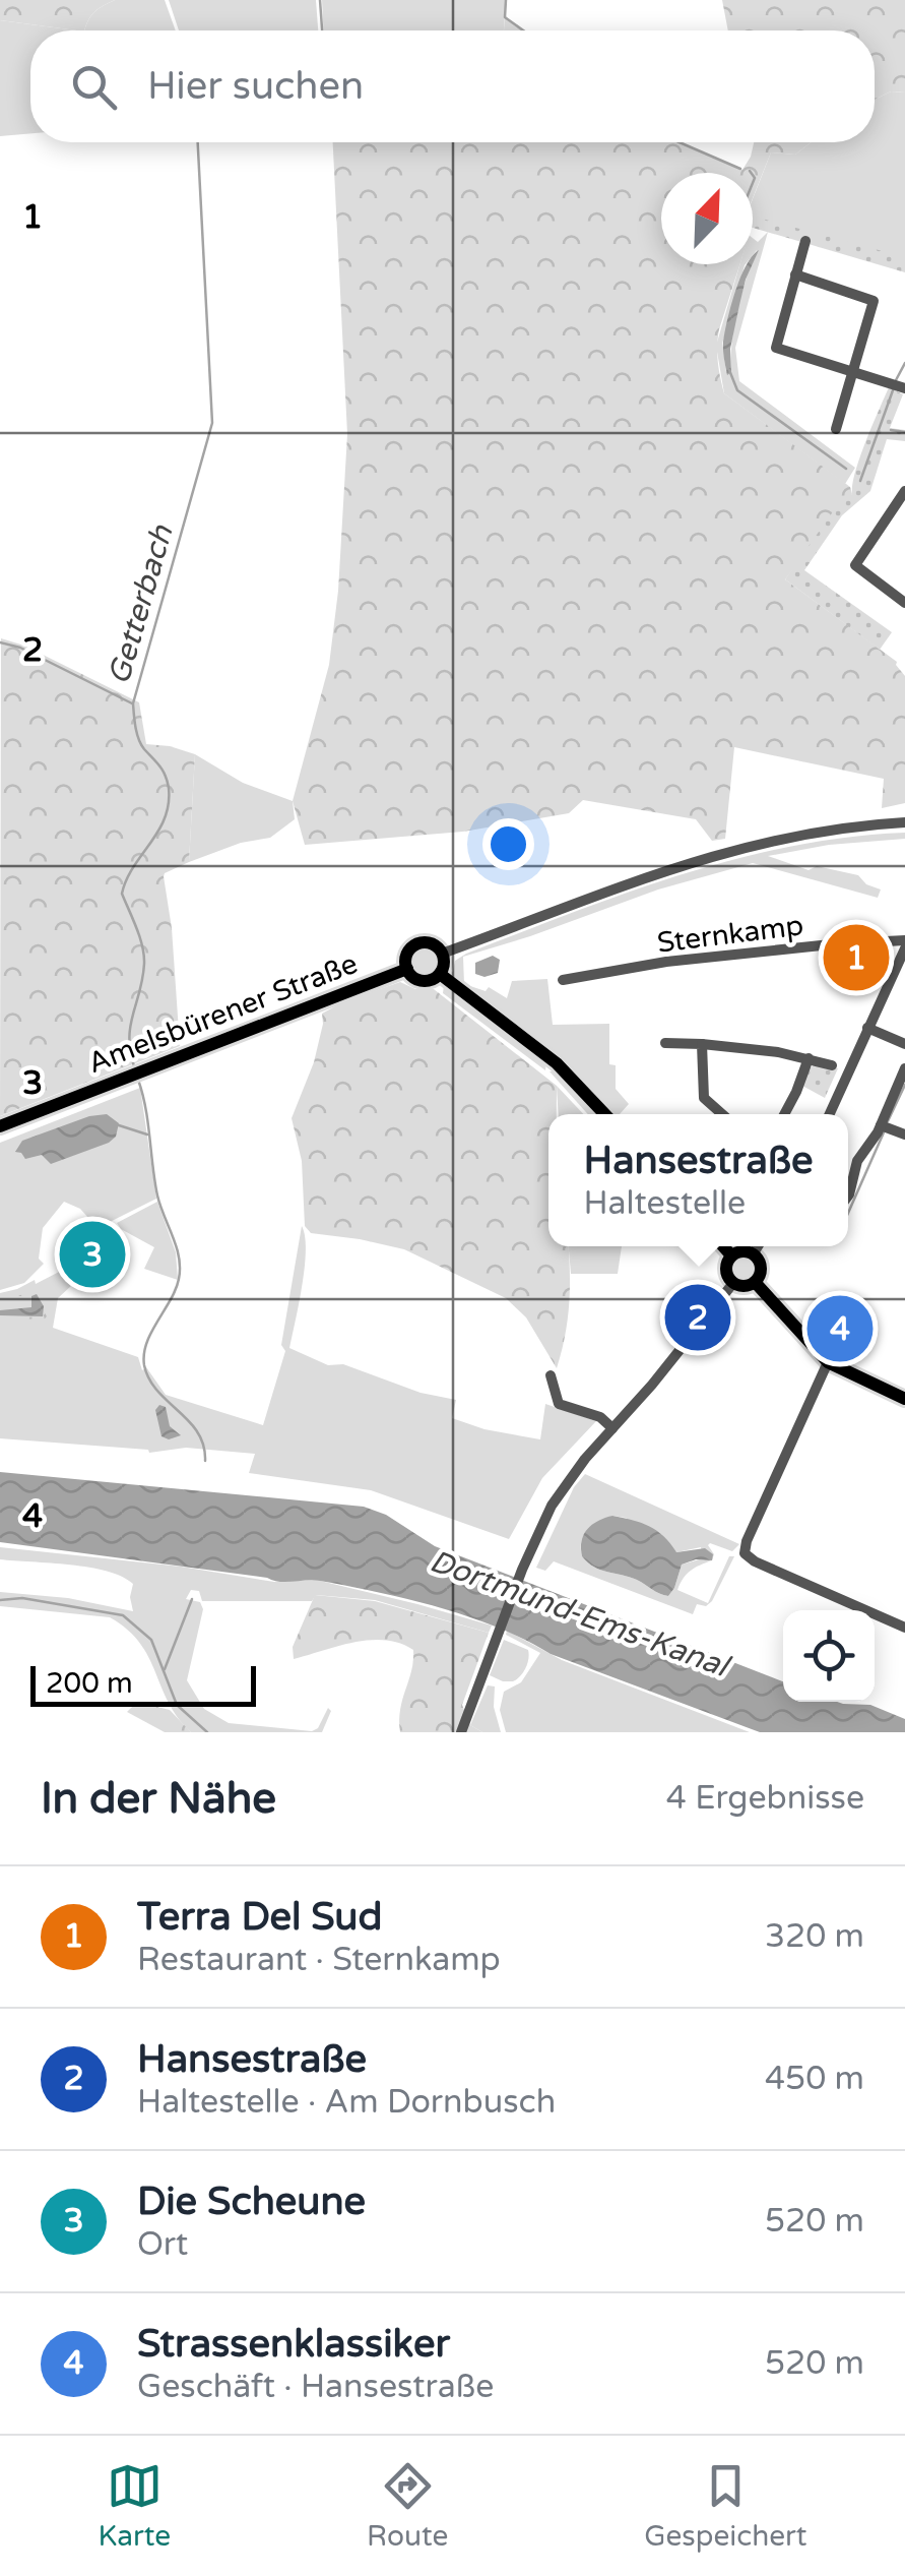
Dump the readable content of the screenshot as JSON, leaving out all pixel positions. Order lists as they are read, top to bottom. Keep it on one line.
{"streets":{"main road":["Amelsbürener Straße"],"street":["Sternkamp"]},"water":["Getterbach","Dortmund-Ems-Kanal"],"scale_bar":"200 m","north":"top right","page":{"search":"Hier suchen","pins":["1","3","2","4"],"popup":["Hansestraße","Haltestelle"],"scale":"200 m","heading":["In der Nähe","4 Ergebnisse"],"list":[{"mark":"1","name":"Terra Del Sud","note":"Restaurant · Sternkamp","value":"320 m"},{"mark":"2","name":"Hansestraße","note":"Haltestelle · Am Dornbusch","value":"450 m"},{"mark":"3","name":"Die Scheune","note":"Ort","value":"520 m"},{"mark":"4","name":"Strassenklassiker","note":"Geschäft · Hansestraße","value":"520 m"}],"nav":["Karte","Route","Gespeichert"]},"grid":{"rows":["1","2","3","4"]}}
